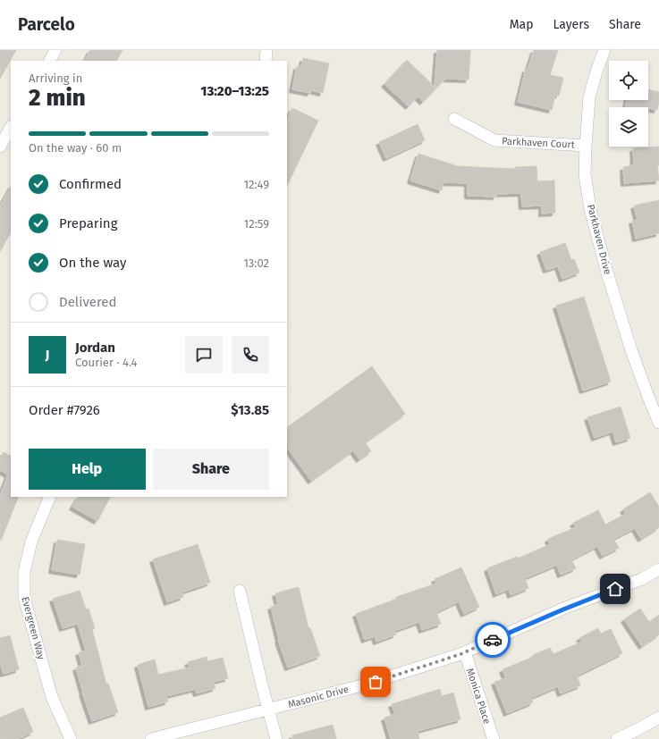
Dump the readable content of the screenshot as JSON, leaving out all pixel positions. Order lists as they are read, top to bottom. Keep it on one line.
{"streets":{"street":["Parkhaven Court","Parkhaven Drive","Evergreen Way","Monica Place","Masonic Drive"]},"crossings":[["Parkhaven Court","Parkhaven Drive"],["Monica Place","Masonic Drive"]],"page":{"header":"Parcelo","nav":["Map","Layers","Share"],"heading":["2 min","Arriving in","13:20–13:25"],"panel":["Jordan","Courier · 4.4","Order #7926","$13.85"],"bar":"On the way · 60 m","list":[["Confirmed","12:49"],["Preparing","12:59"],["On the way","13:02"],"Delivered"],"round":"J","buttons":["Help","Share"]}}
